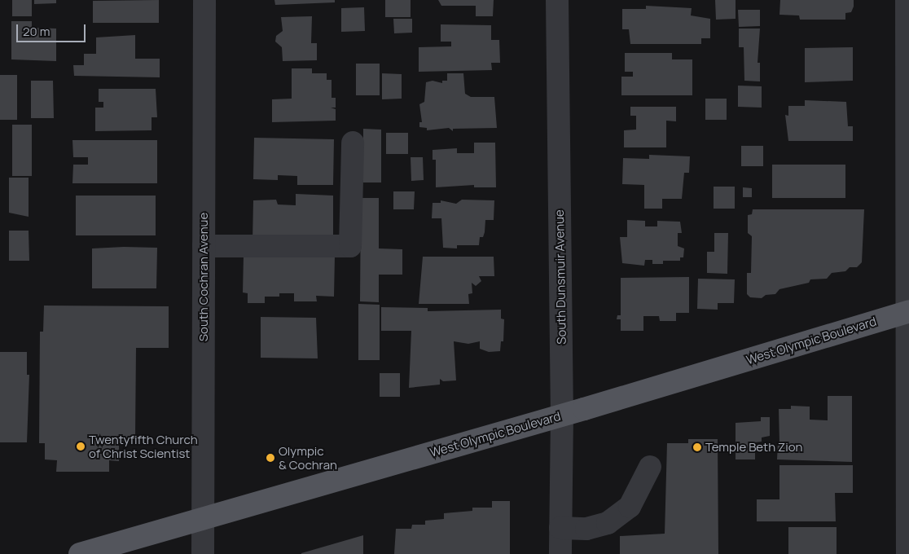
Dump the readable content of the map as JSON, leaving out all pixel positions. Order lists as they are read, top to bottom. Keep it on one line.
{"streets":{"main road":["West Olympic Boulevard"],"street":["South Cochran Avenue","South Dunsmuir Avenue"]},"crossings":[["South Cochran Avenue","West Olympic Boulevard"],["South Dunsmuir Avenue","West Olympic Boulevard"]],"places":["Twentyfifth Church of Christ Scientist","Temple Beth Zion","Olympic & Cochran"],"scale_bar":"20 m"}
